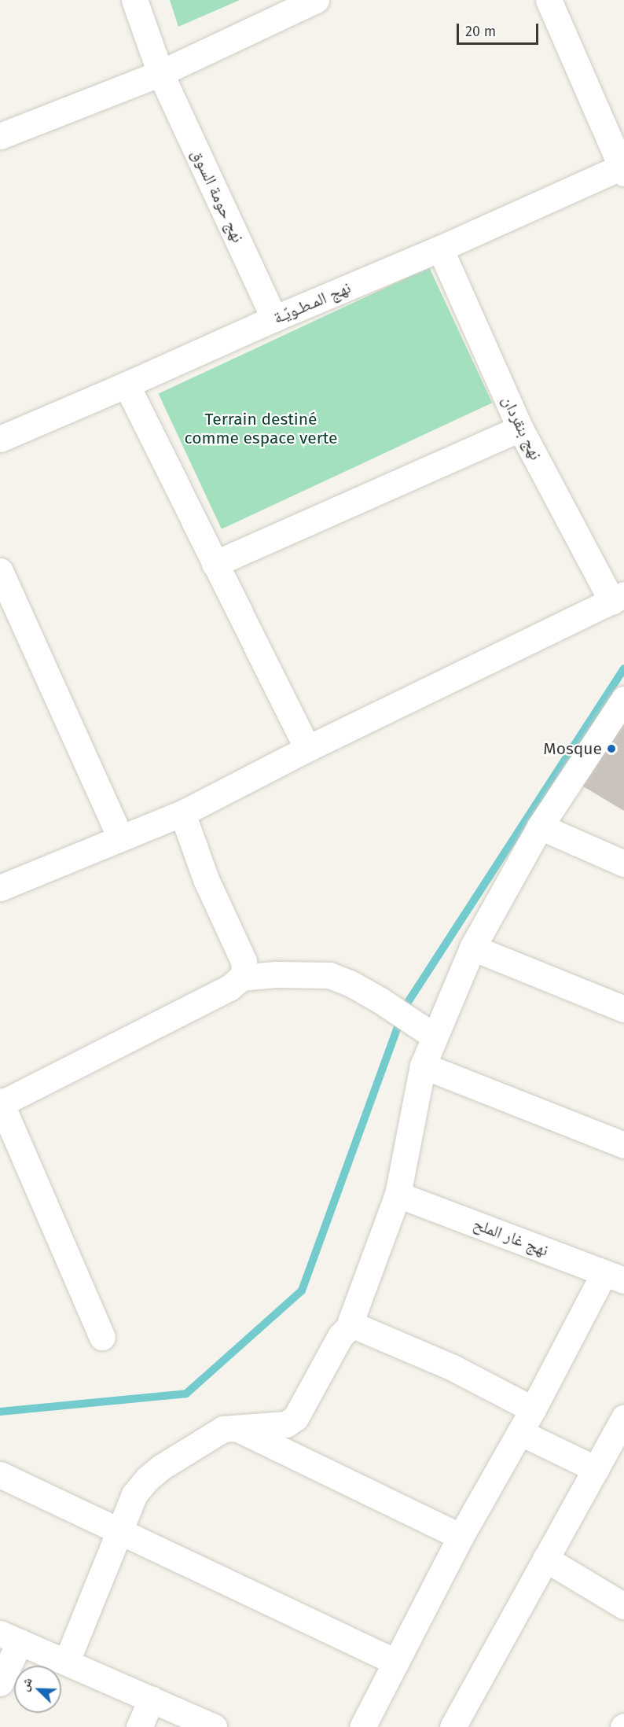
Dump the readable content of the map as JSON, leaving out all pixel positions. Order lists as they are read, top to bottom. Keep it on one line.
{"streets":{"street":["نهج حومة السوق","نهج المـطـويّـة","نهج بنقردان","نهج غار الملح"]},"crossings":[["نهج حومة السوق","نهج المـطـويّـة"],["نهج المـطـويّـة","نهج بنقردان"]],"parks":["Terrain destiné comme espace verte"],"places":["Mosque"],"scale_bar":"20 m","north":"top left"}
